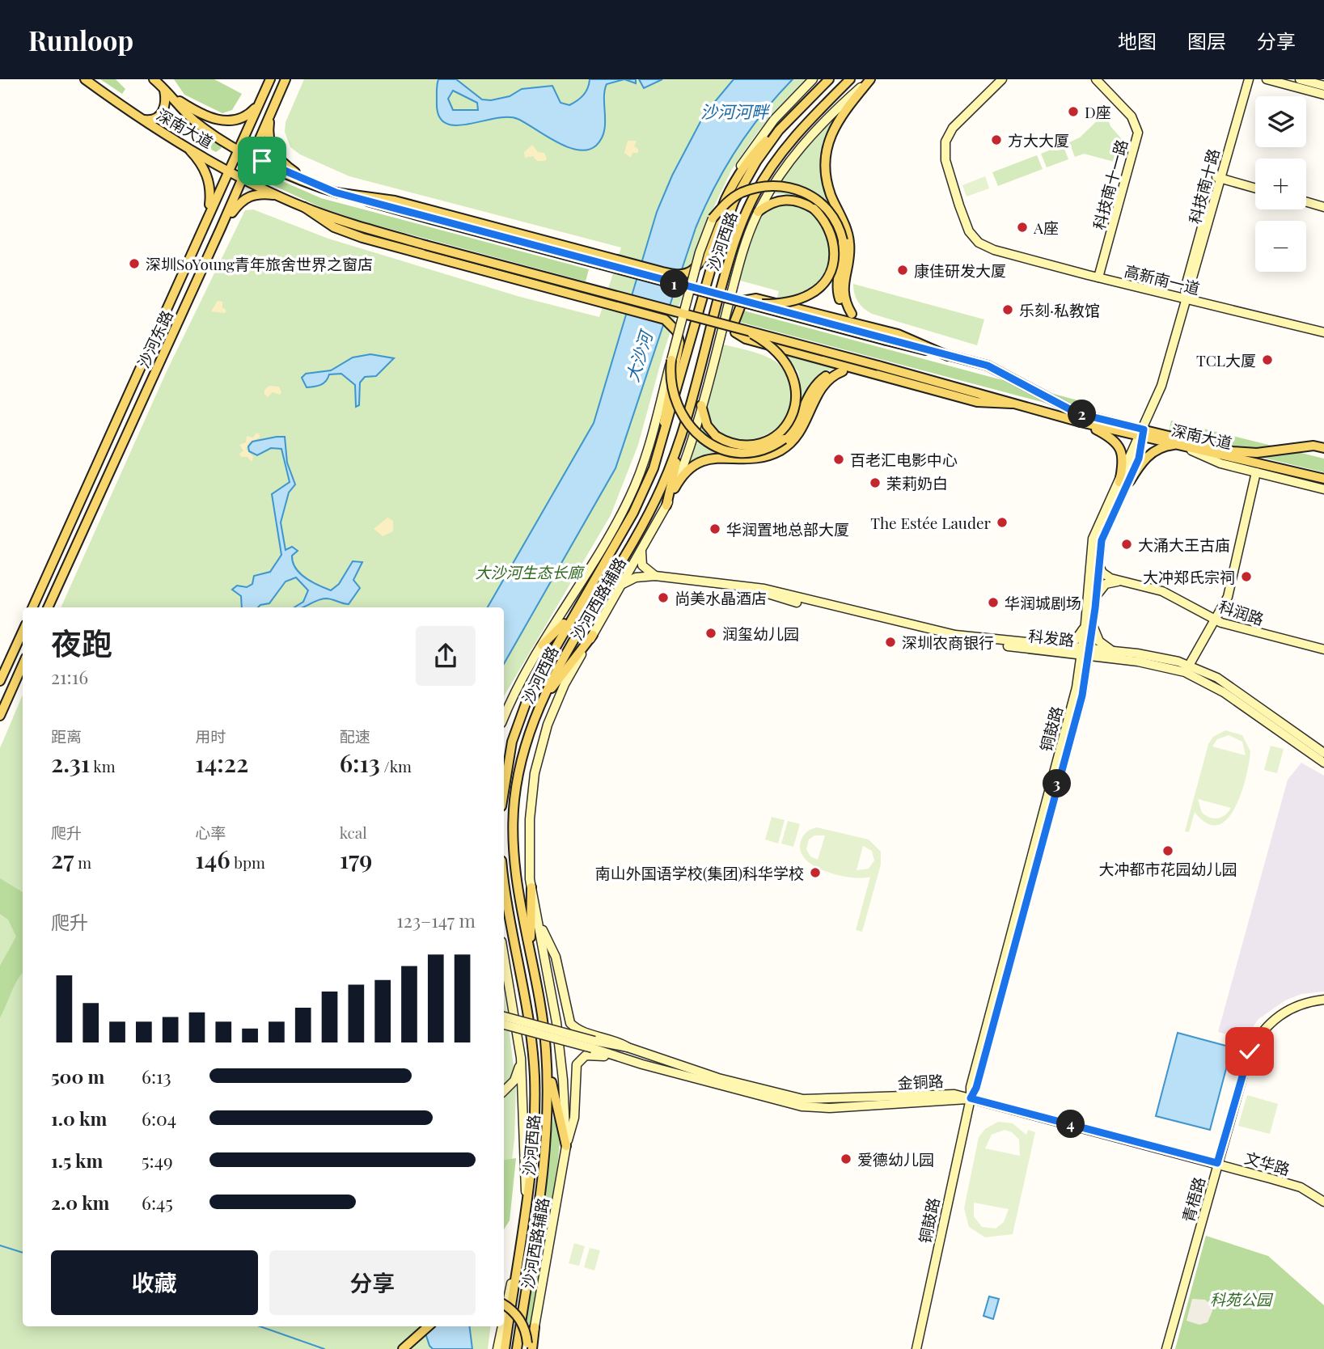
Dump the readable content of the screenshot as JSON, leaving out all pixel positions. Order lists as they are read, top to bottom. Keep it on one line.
{"streets":{"main road":["深南大道","科技南十一路","科技南十路","沙河西路","高新南一道","沙河东路","沙河西路辅路","科润路","科发路","铜鼓路","金铜路","文华路","青梧路"]},"crossings":[["深南大道","科技南十路"],["深南大道","沙河东路"],["深南大道","铜鼓路"],["科技南十一路","高新南一道"],["科技南十路","高新南一道"],["科技南十路","铜鼓路"],["沙河西路","沙河西路辅路"],["沙河西路辅路","科发路"],["科润路","铜鼓路"],["科发路","铜鼓路"],["铜鼓路","金铜路"],["铜鼓路","文华路"],["金铜路","文华路"],["文华路","青梧路"]],"water":["沙河河畔","大沙河"],"parks":["大沙河生态长廊","科苑公园"],"places":["D座","方大大厦","A座","深圳SoYoung青年旅舍世界之窗店","康佳研发大厦","乐刻·私教馆","TCL大厦","百老汇电影中心","茉莉奶白","The Estée Lauder","华润置地总部大厦","大涌大王古庙","大冲郑氏宗祠","尚美水晶酒店","华润城剧场","润玺幼儿园","深圳农商银行","大冲都市花园幼儿园","南山外国语学校(集团)科华学校","爱德幼儿园"],"page":{"header":"Runloop","nav":["地图","图层","分享"],"map_buttons":["+","−"],"pins":["1","2","3","4"],"heading":["夜跑","21:16"],"stats":[["距离","2.31 km"],["用时","14:22"],["配速","6:13 /km"],["爬升","27 m"],["心率","146 bpm"],["kcal","179"]],"chart":["爬升","123–147 m"],"list":[{"name":"500 m","note":"6:13"},{"name":"1.0 km","note":"6:04"},{"name":"1.5 km","note":"5:49"},{"name":"2.0 km","note":"6:45"}],"buttons":["收藏","分享"]}}
